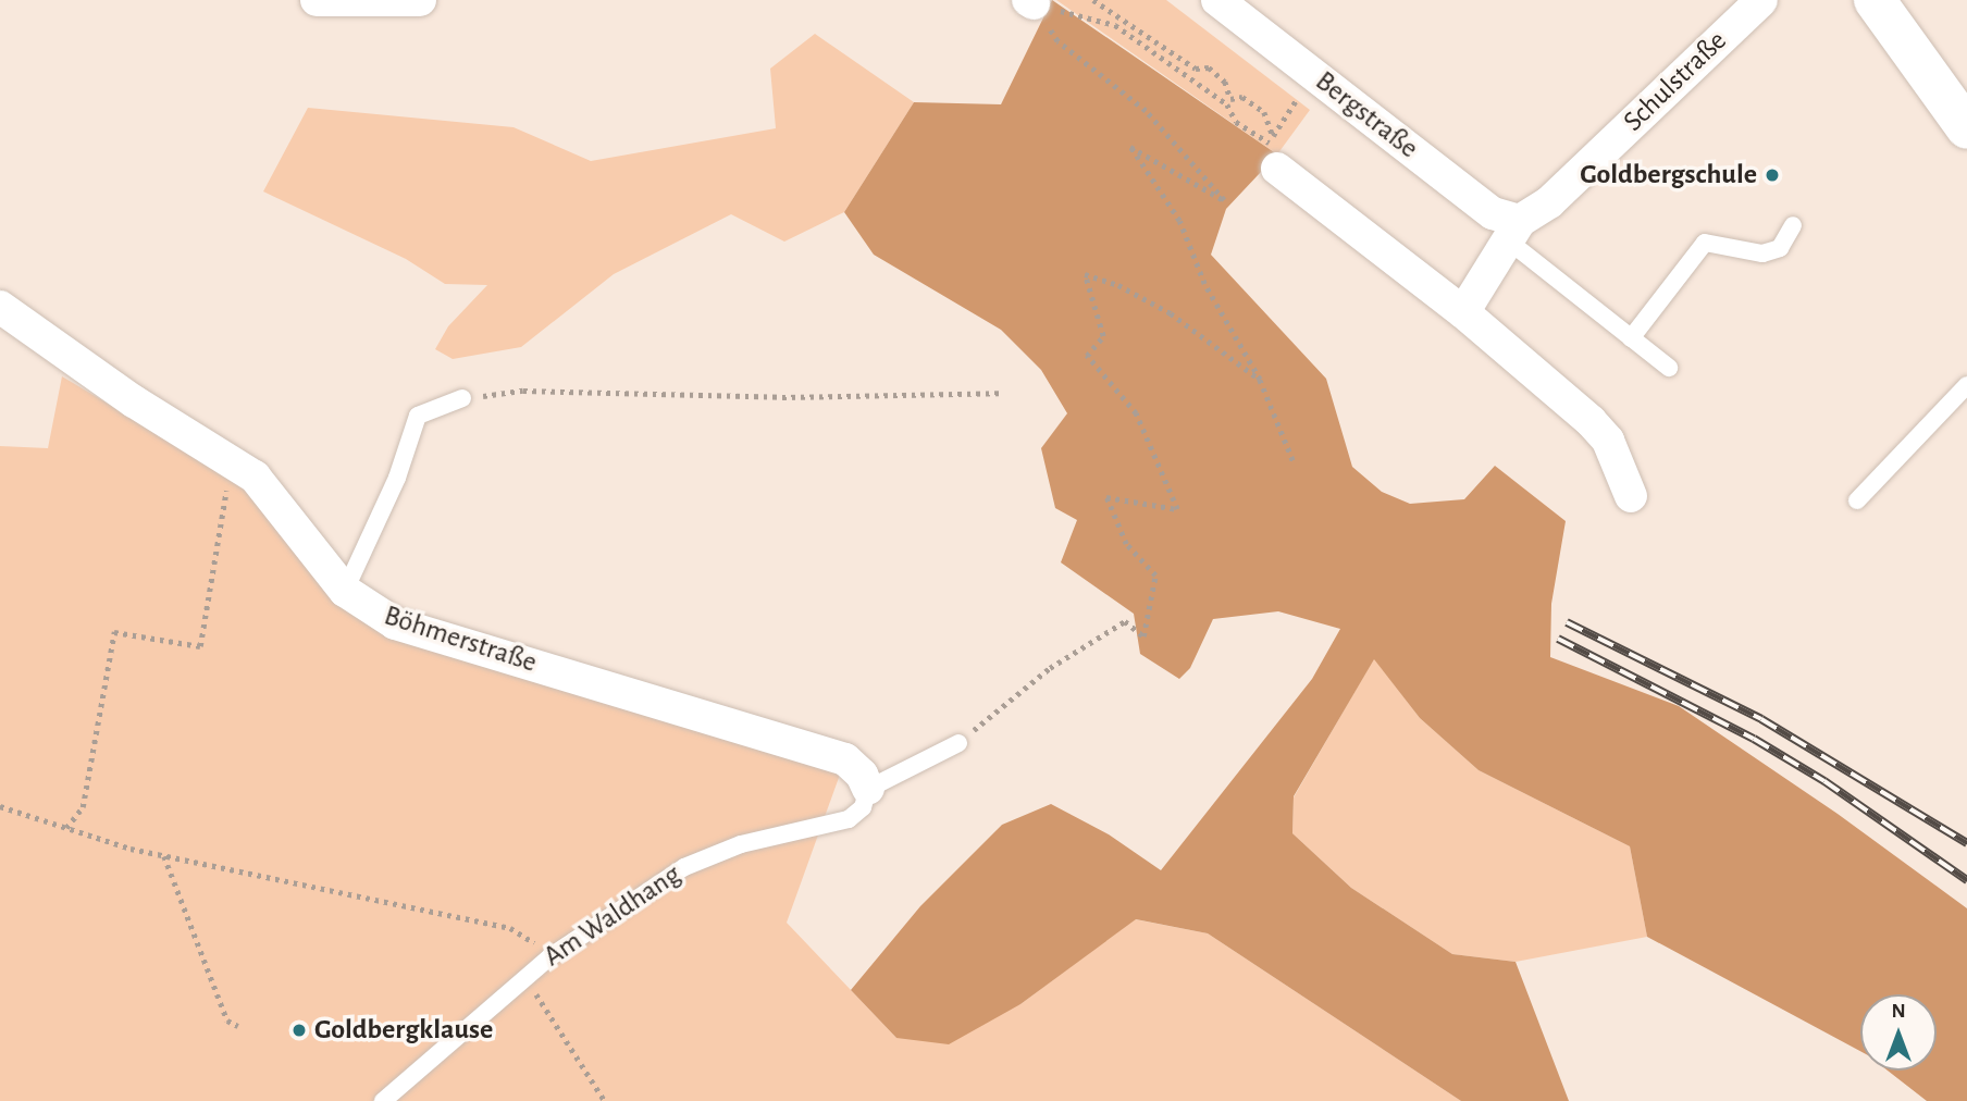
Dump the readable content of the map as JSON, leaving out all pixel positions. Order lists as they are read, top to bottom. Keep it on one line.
{"streets":{"street":["Schulstraße","Bergstraße","Böhmerstraße"],"lane":["Am Waldhang"]},"crossings":[["Schulstraße","Bergstraße"],["Böhmerstraße","Am Waldhang"]],"places":["Goldbergschule","Goldbergklause"],"north":"top"}
